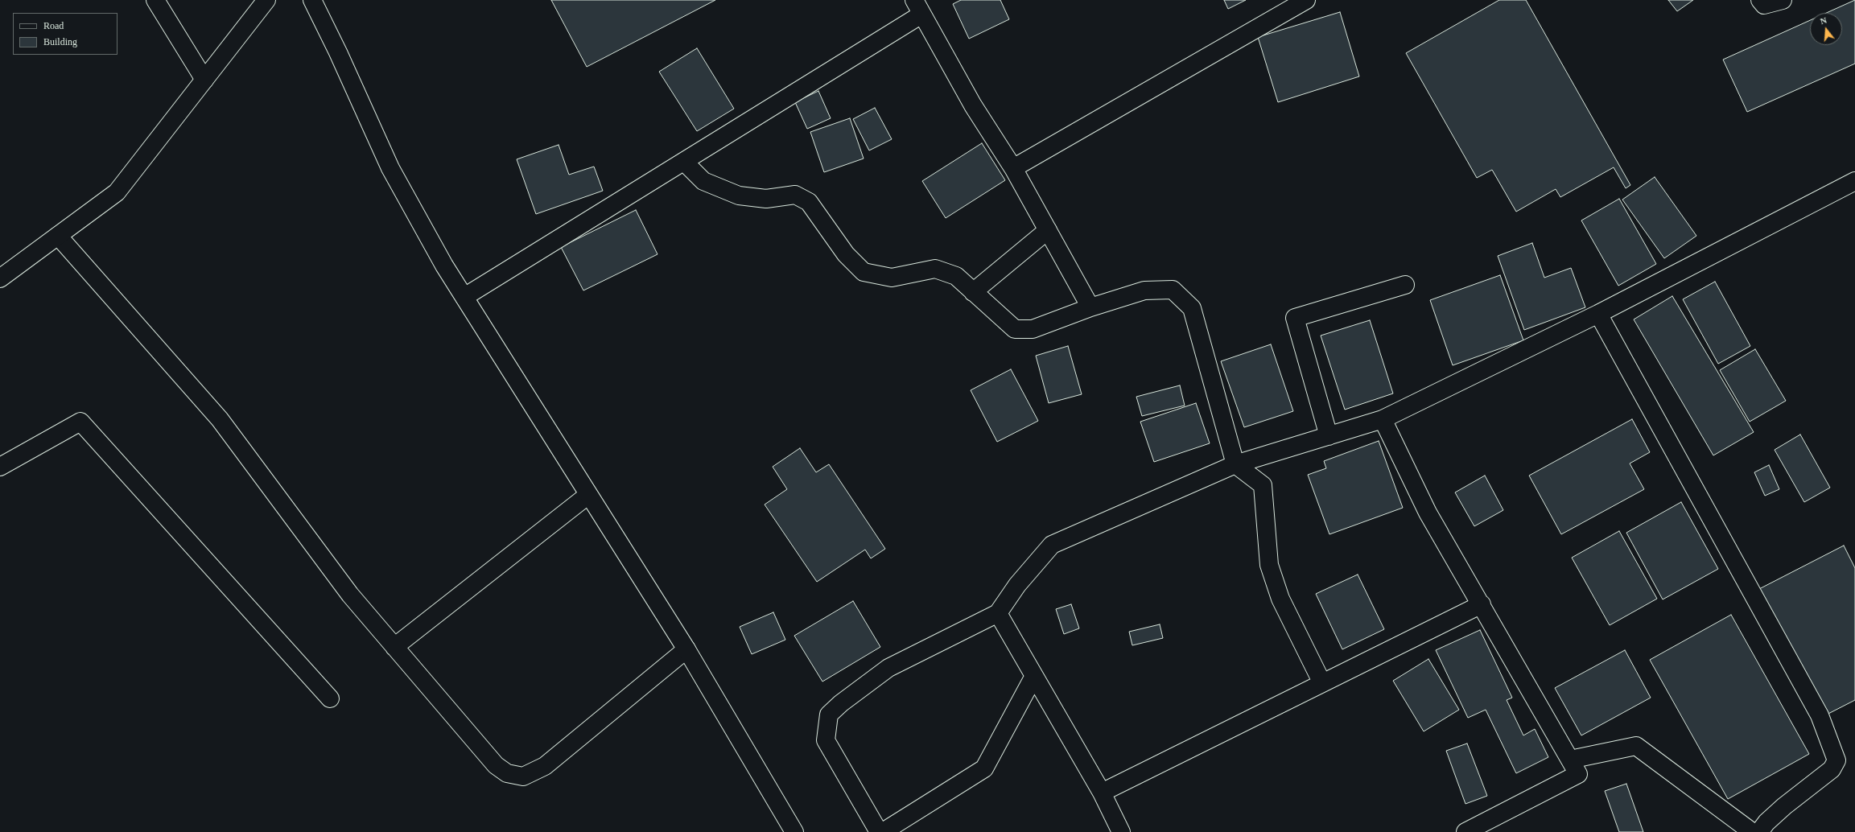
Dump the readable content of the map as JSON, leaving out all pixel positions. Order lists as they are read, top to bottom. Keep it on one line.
{"legend":["Road","Building"],"north":"top"}
